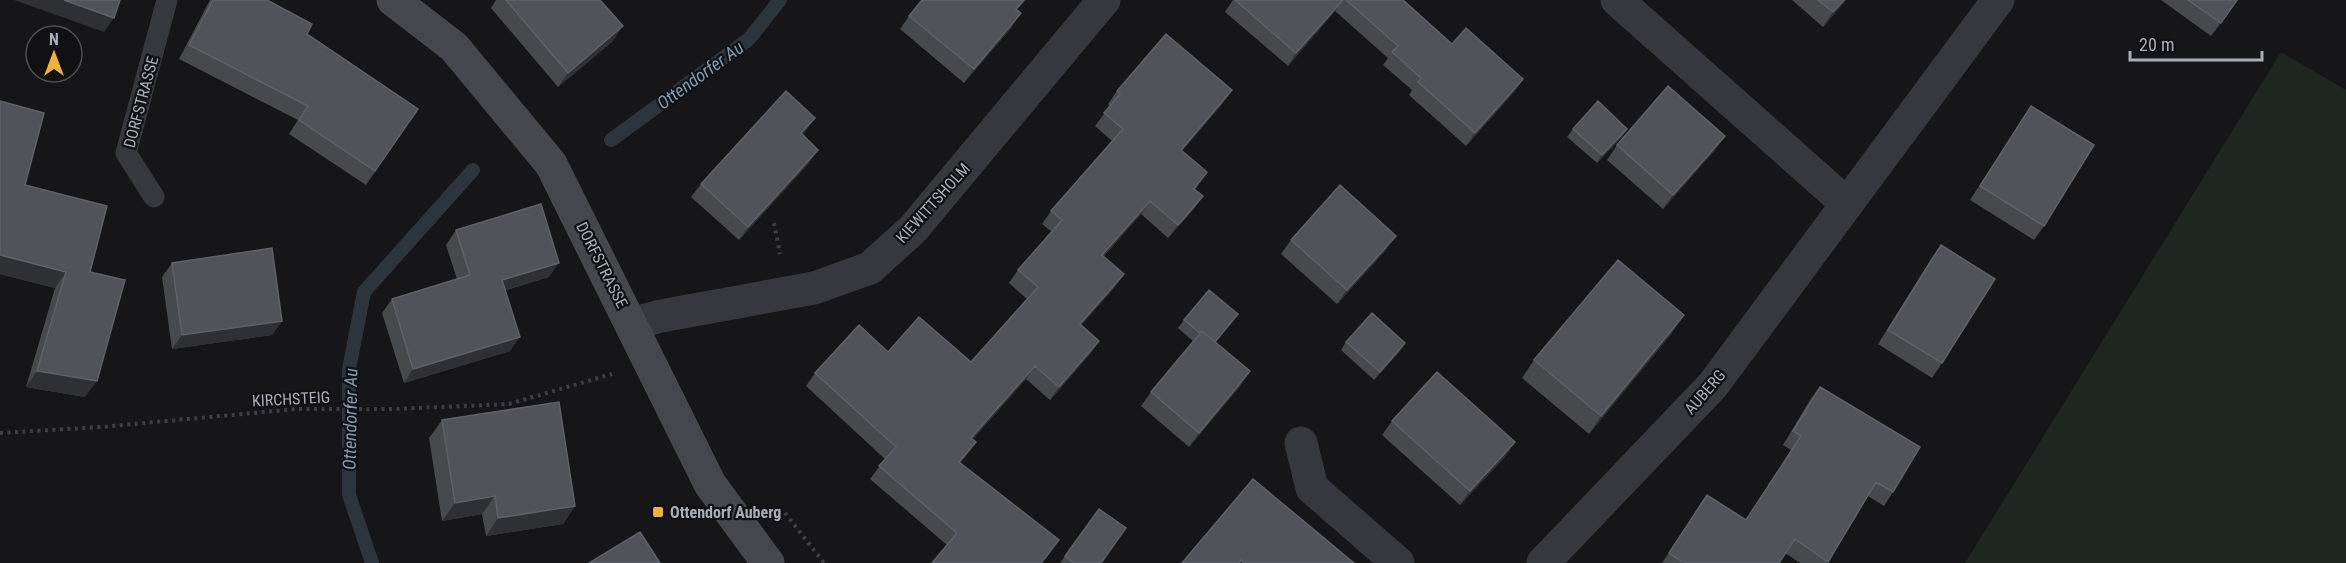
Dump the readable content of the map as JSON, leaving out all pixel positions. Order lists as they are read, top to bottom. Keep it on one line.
{"streets":{"main road":["DORFSTRASSE"],"street":["KIEWITTSHOLM","AUBERG"],"path":["KIRCHSTEIG"]},"crossings":[["DORFSTRASSE","KIEWITTSHOLM"],["DORFSTRASSE","KIRCHSTEIG"]],"water":["Ottendorfer Au"],"places":{"transit":["Ottendorf Auberg"]},"scale_bar":"20 m","north":"top"}
